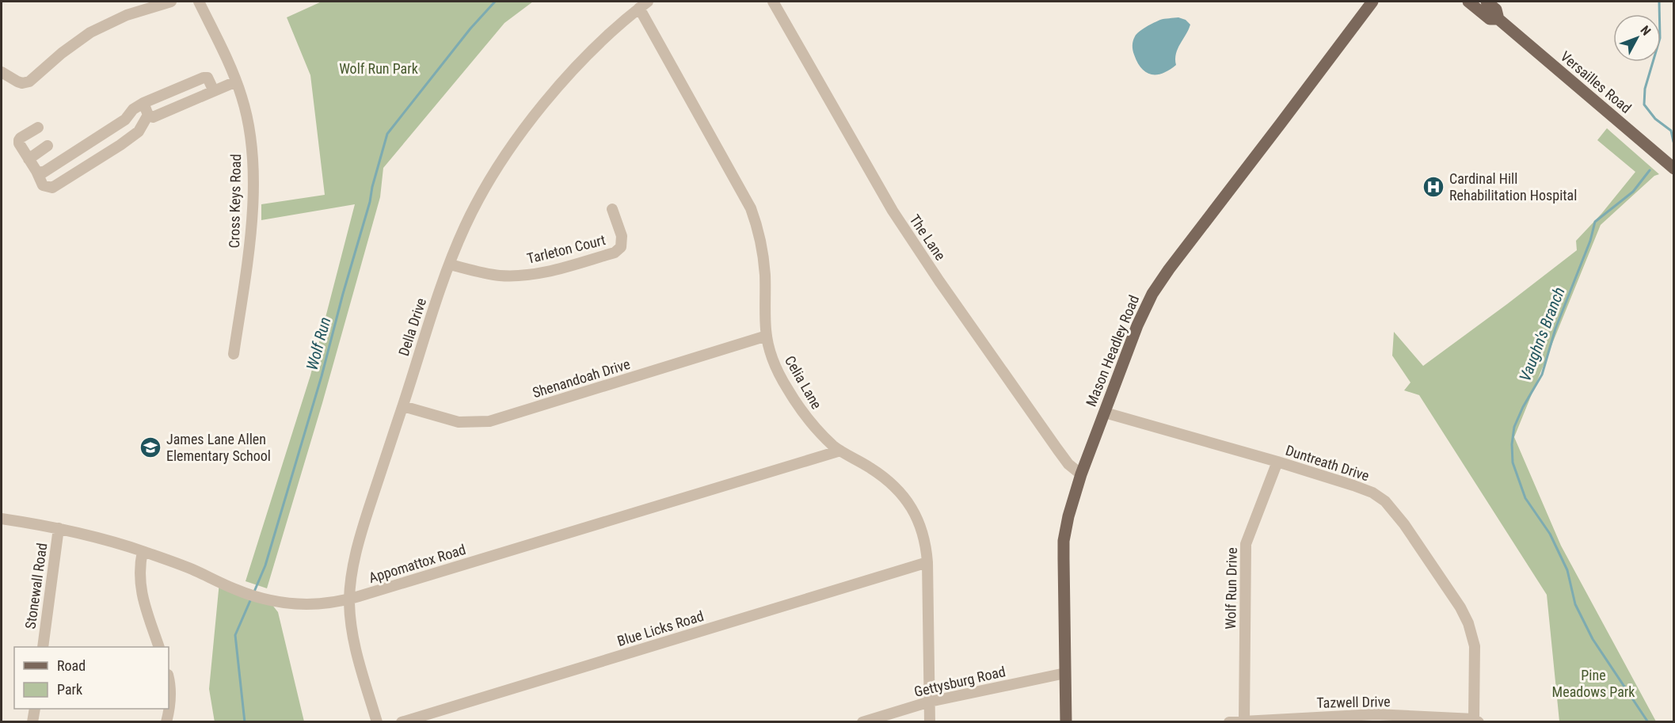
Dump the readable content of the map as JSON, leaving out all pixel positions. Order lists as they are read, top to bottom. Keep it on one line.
{"streets":{"main road":["Versailles Road","Mason Headley Road"],"street":["Cross Keys Road","The Lane","Tarleton Court","Della Drive","Shenandoah Drive","Celia Lane","Duntreath Drive","Appomattox Road","Stonewall Road","Wolf Run Drive","Blue Licks Road","Gettysburg Road","Tazwell Drive"]},"crossings":[["The Lane","Mason Headley Road"],["Tarleton Court","Della Drive"],["Della Drive","Shenandoah Drive"],["Della Drive","Celia Lane"],["Della Drive","Appomattox Road"],["Mason Headley Road","Duntreath Drive"],["Mason Headley Road","Gettysburg Road"],["Shenandoah Drive","Celia Lane"],["Celia Lane","Appomattox Road"],["Celia Lane","Blue Licks Road"],["Celia Lane","Gettysburg Road"],["Duntreath Drive","Wolf Run Drive"],["Duntreath Drive","Tazwell Drive"],["Appomattox Road","Stonewall Road"],["Wolf Run Drive","Tazwell Drive"]],"water":["Vaughn's Branch","Wolf Run"],"parks":["Wolf Run Park","Pine Meadows Park"],"places":{"hospital":["Cardinal Hill Rehabilitation Hospital"],"school or university":["James Lane Allen Elementary School"]},"legend":["Road","Park"],"north":"top right"}
